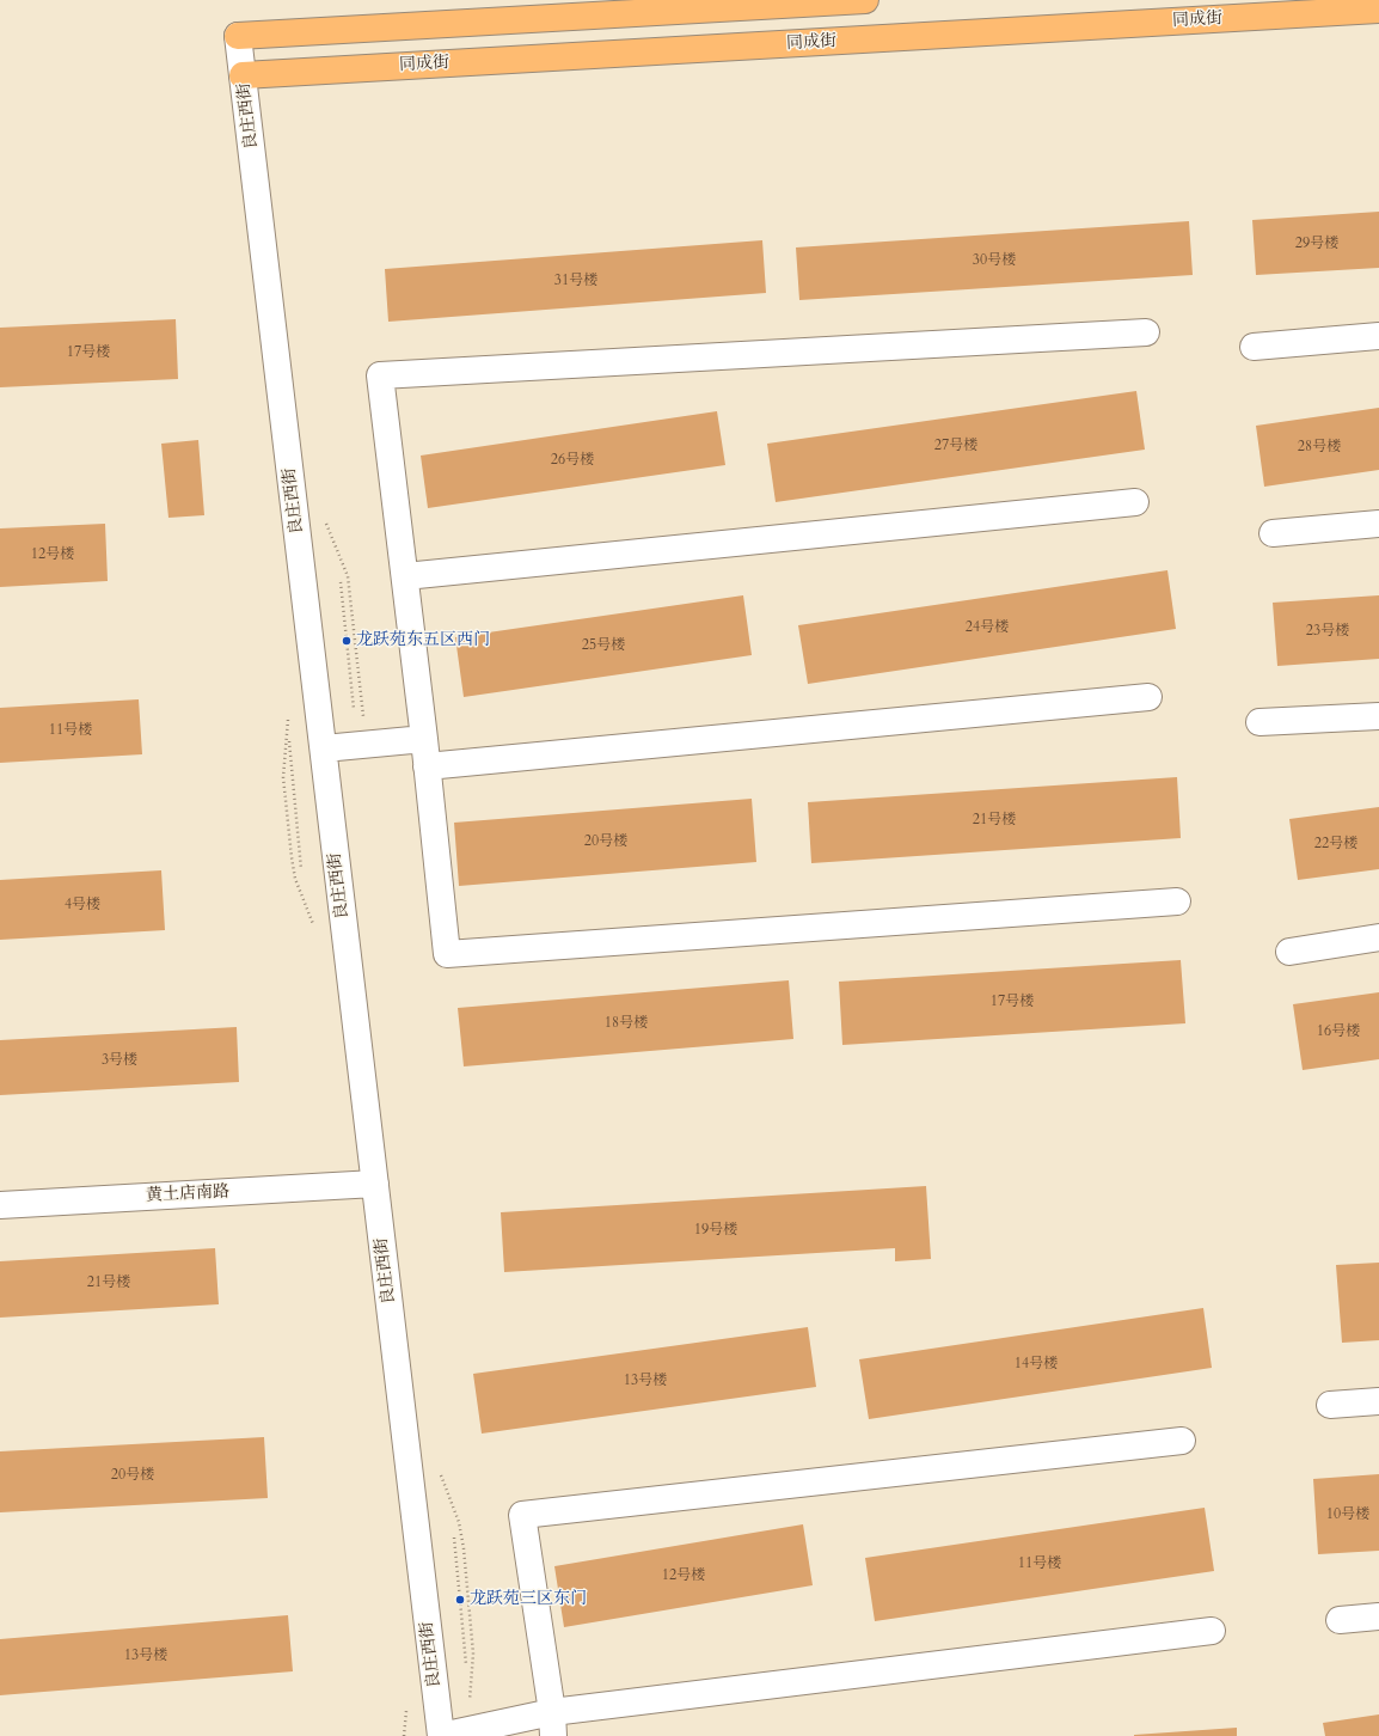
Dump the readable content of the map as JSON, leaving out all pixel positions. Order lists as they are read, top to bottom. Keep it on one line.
{"streets":{"main road":["同成街"],"street":["良庄西街","黄土店南路"]},"crossings":[["同成街","良庄西街"],["良庄西街","黄土店南路"]],"places":["龙跃苑东五区西门","龙跃苑三区东门"],"house_numbers":["29号楼","30号楼","31号楼","17号楼","27号楼","28号楼","26号楼","12号楼","24号楼","23号楼","25号楼","11号楼","21号楼","20号楼","22号楼","4号楼","17号楼","18号楼","16号楼","3号楼","19号楼","21号楼","14号楼","13号楼","20号楼","10号楼","11号楼","12号楼","13号楼"]}
